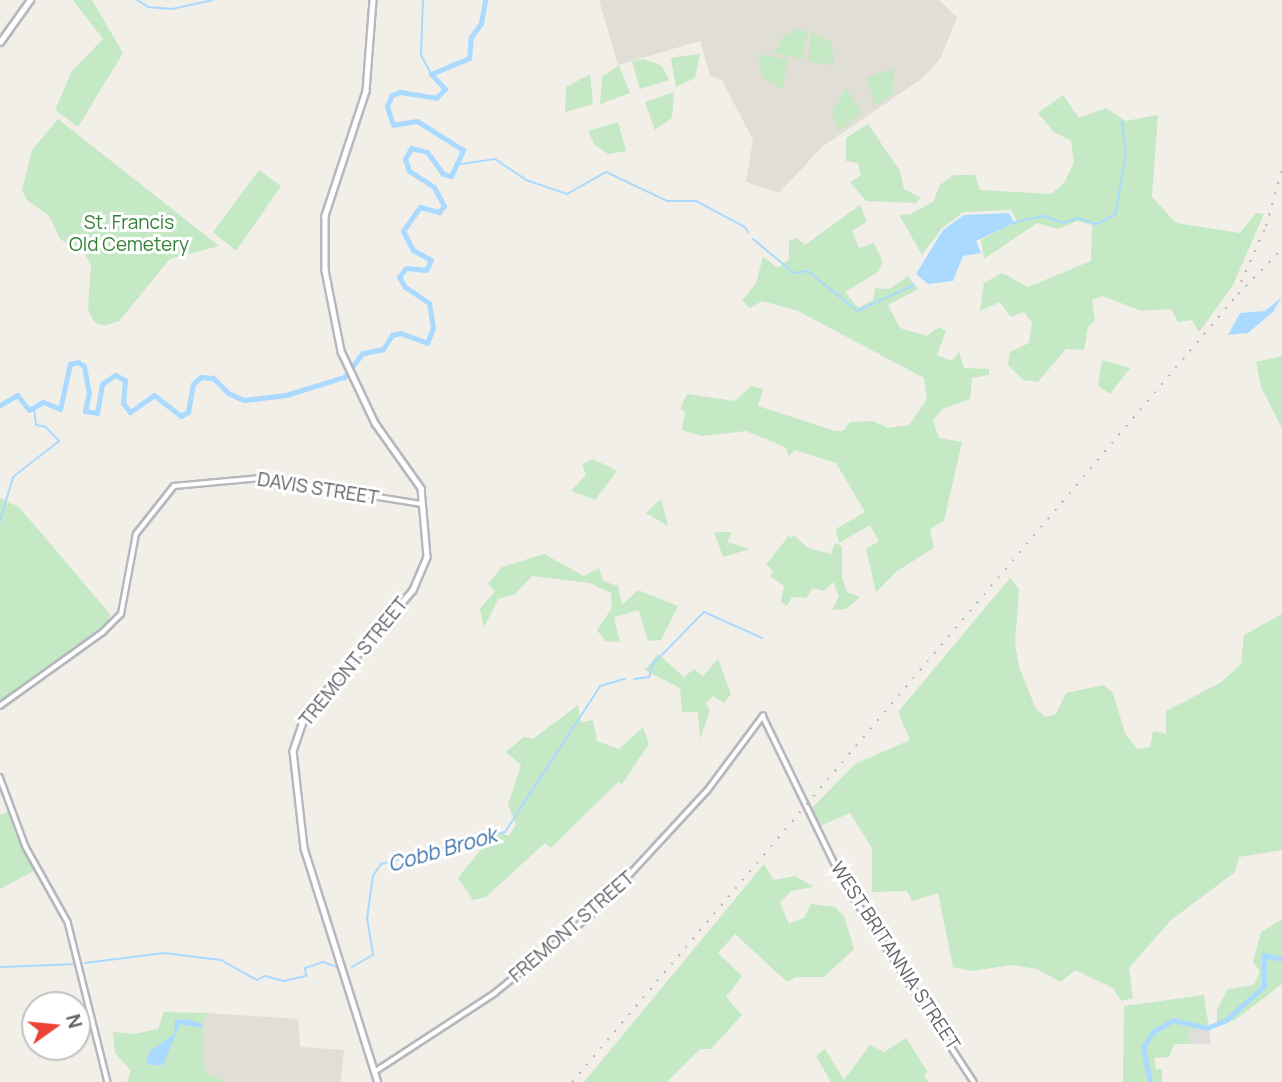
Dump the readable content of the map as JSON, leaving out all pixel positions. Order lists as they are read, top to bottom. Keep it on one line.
{"streets":{"main road":["TREMONT STREET"],"street":["DAVIS STREET","FREMONT STREET","WEST BRITANNIA STREET"]},"crossings":[["DAVIS STREET","TREMONT STREET"],["TREMONT STREET","FREMONT STREET"],["FREMONT STREET","WEST BRITANNIA STREET"]],"water":["Cobb Brook"],"parks":["St. Francis Old Cemetery"],"north":"right"}
